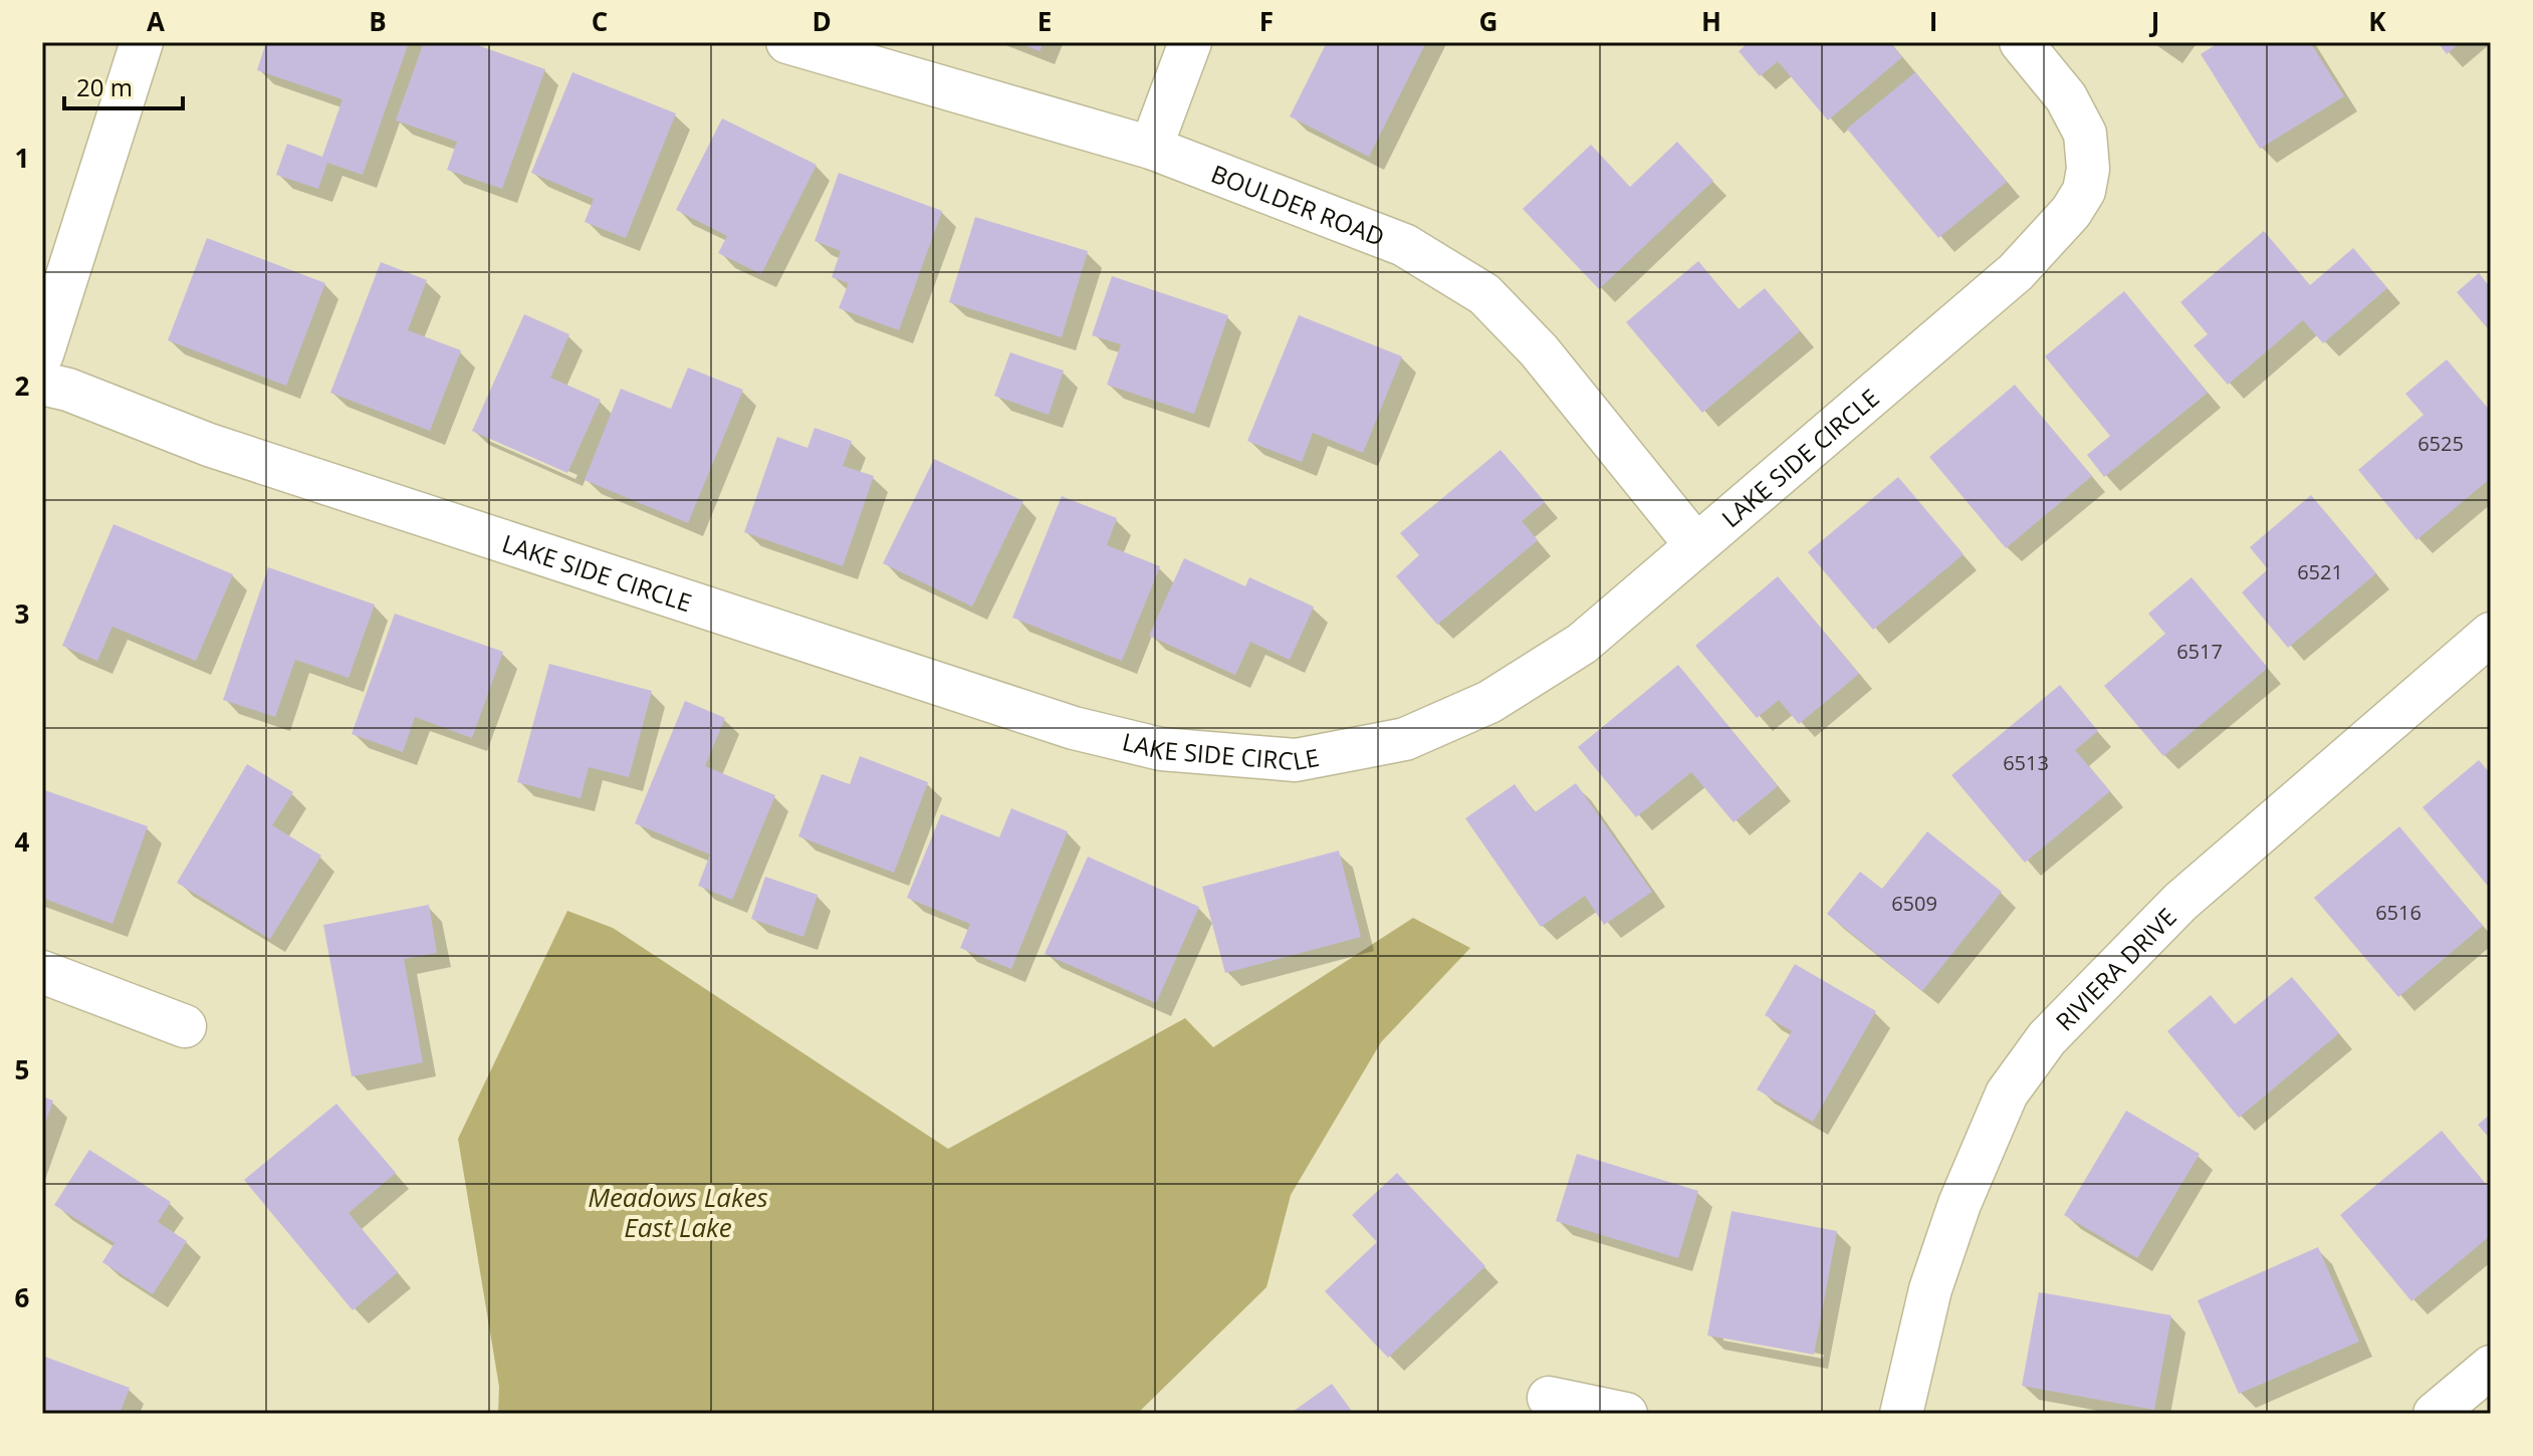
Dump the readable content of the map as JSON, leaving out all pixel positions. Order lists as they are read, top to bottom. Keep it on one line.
{"streets":{"street":["BOULDER ROAD","LAKE SIDE CIRCLE","RIVIERA DRIVE"]},"crossings":[["BOULDER ROAD","LAKE SIDE CIRCLE"]],"water":["Meadows Lakes East Lake"],"house_numbers":["6525","6521","6517","6513","6509","6516"],"scale_bar":"20 m","grid":{"columns":["A","B","C","D","E","F","G","H","I","J","K"],"rows":["1","2","3","4","5","6"]}}
